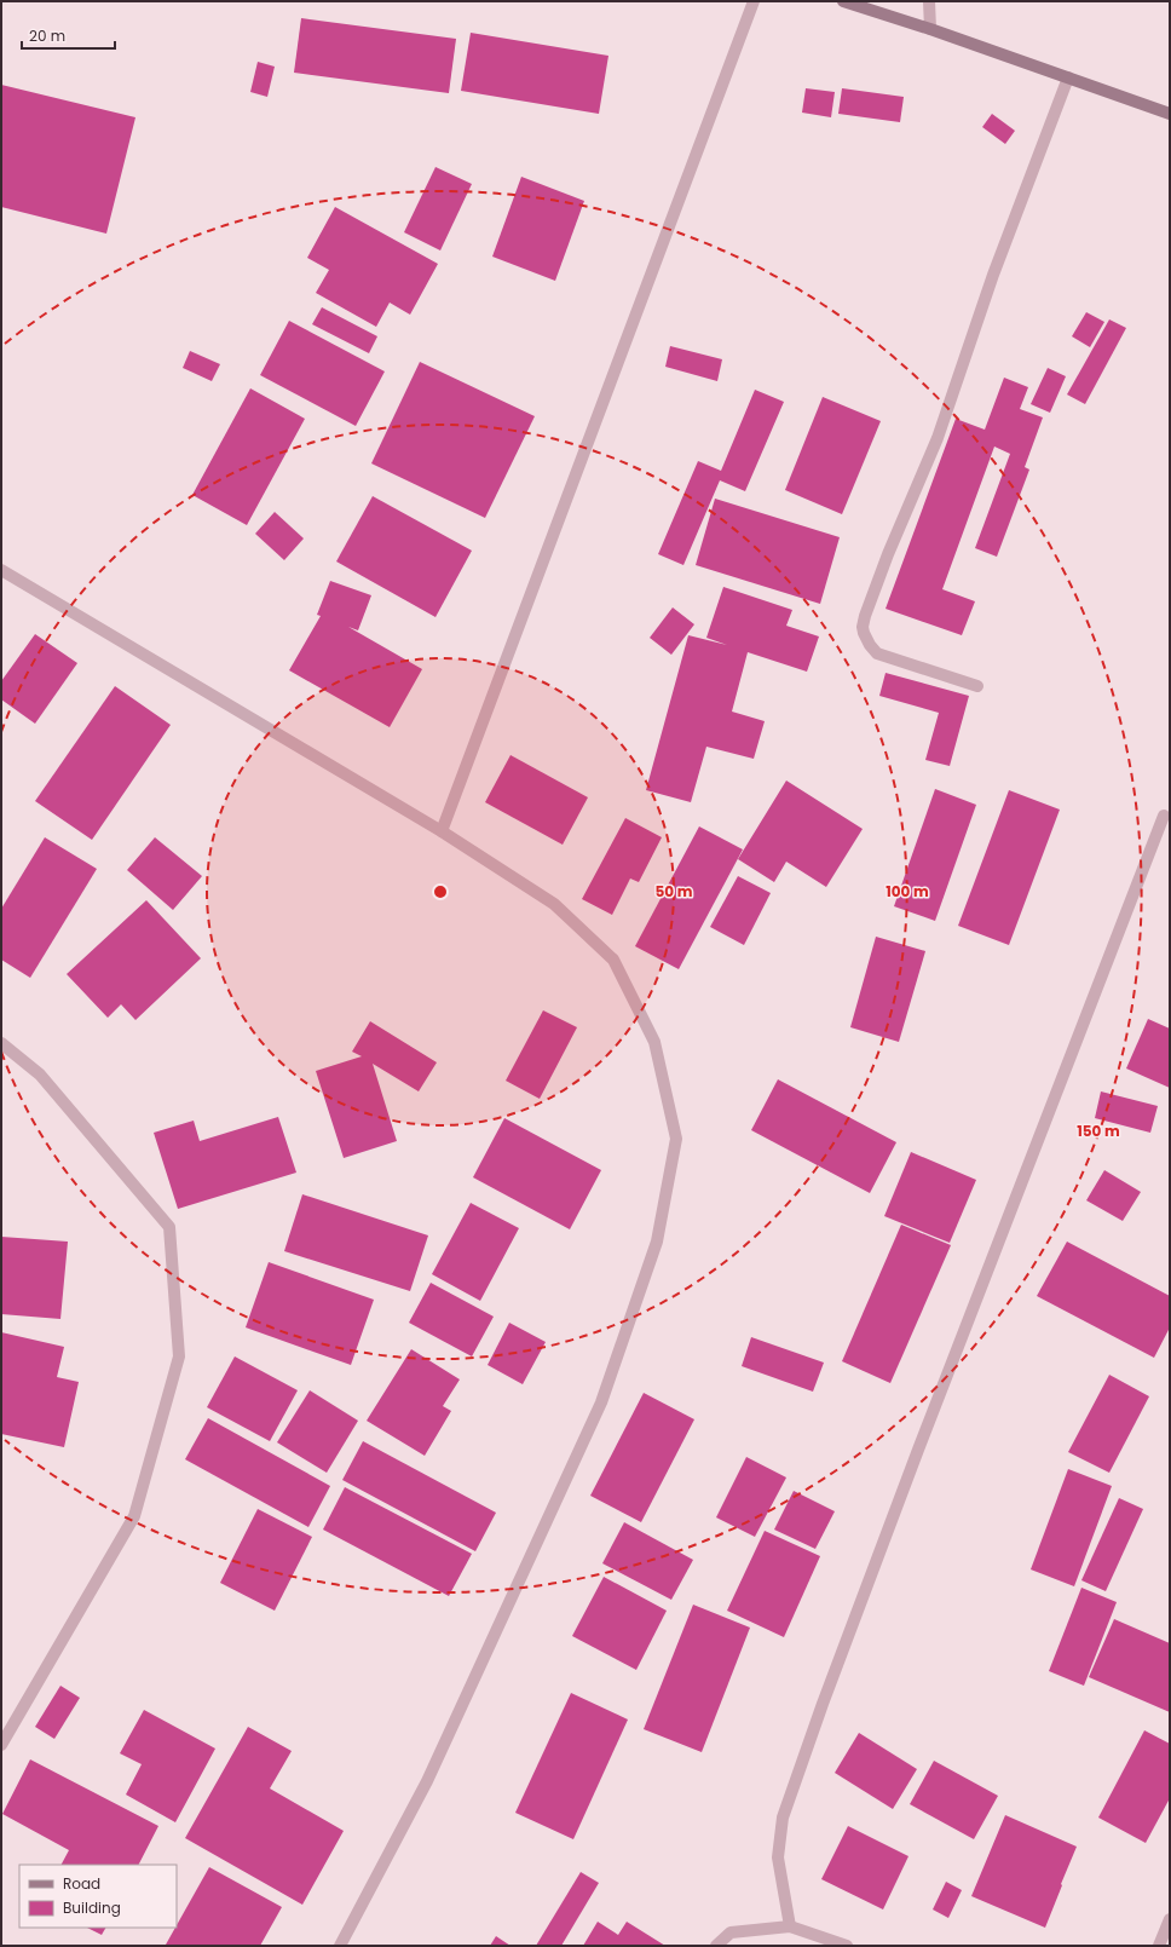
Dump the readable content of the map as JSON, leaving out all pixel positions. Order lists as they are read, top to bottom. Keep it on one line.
{"legend":["Road","Building"],"scale_bar":"20 m","rings":["50 m","100 m","150 m"]}
